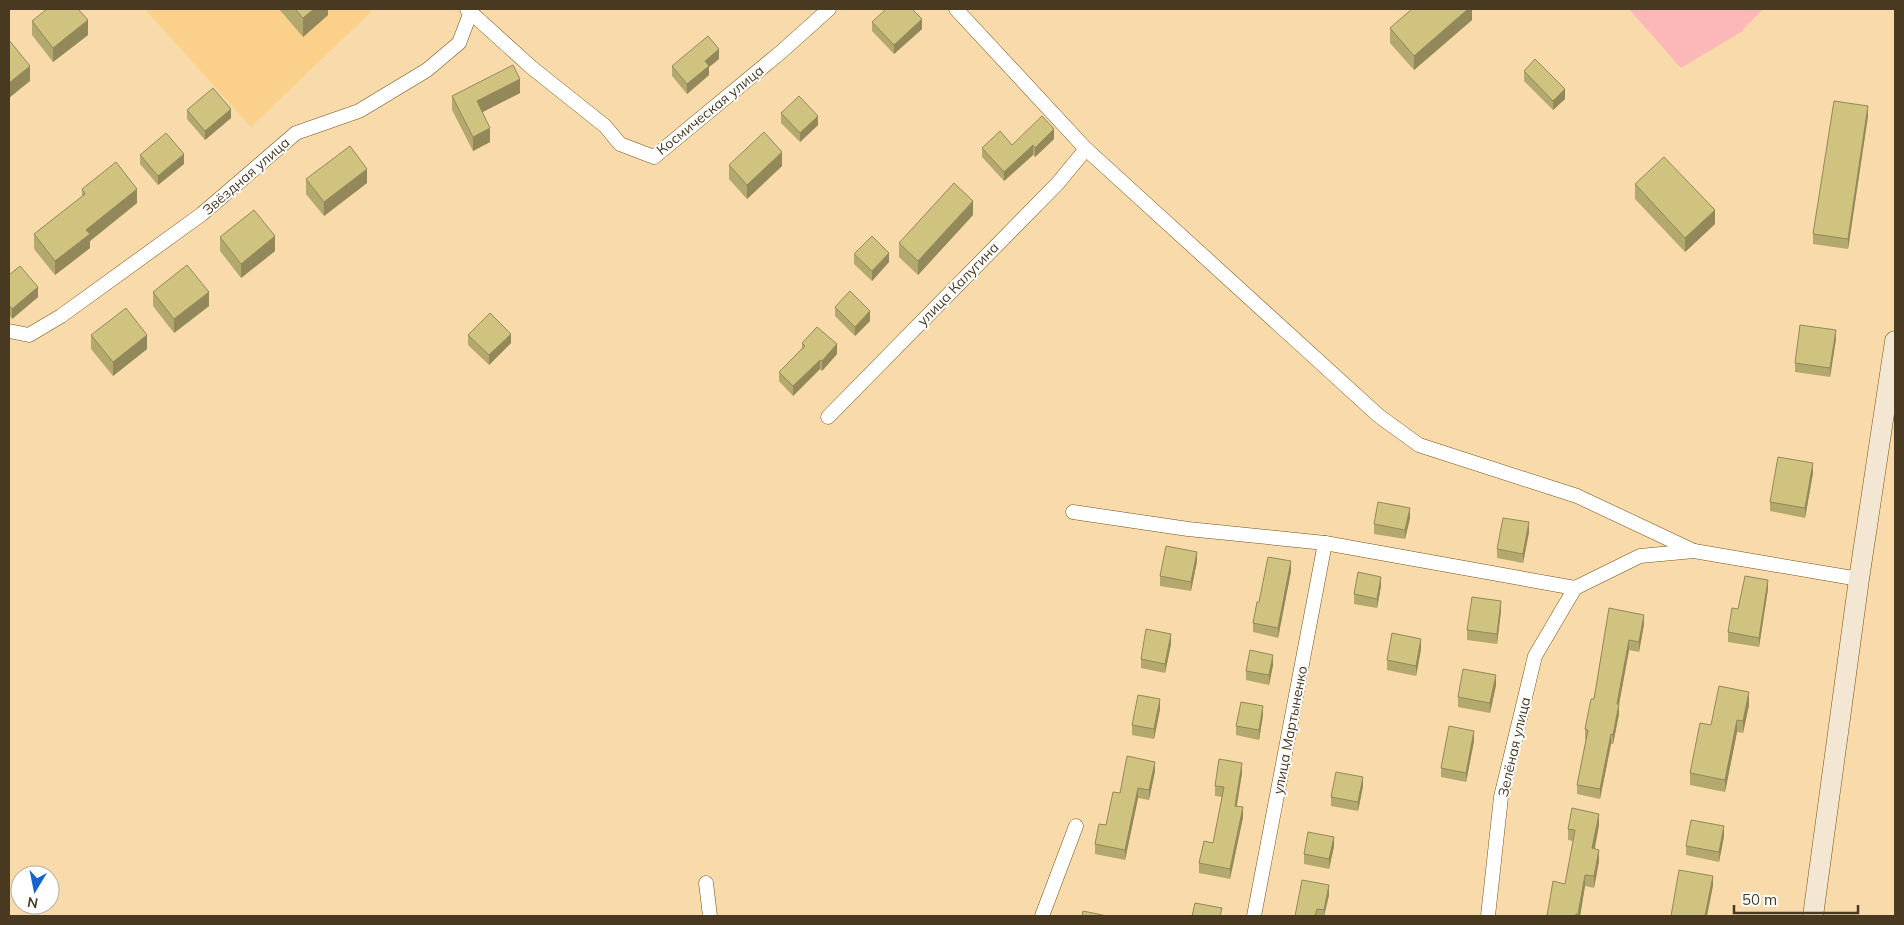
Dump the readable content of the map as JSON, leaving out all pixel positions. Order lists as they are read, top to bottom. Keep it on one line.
{"streets":{"street":["Космическая улица","Звёздная улица","улица Калугина","улица Мартыненко","Зелёная улица"]},"crossings":[["Космическая улица","Звёздная улица"]],"scale_bar":"50 m","north":"bottom"}
